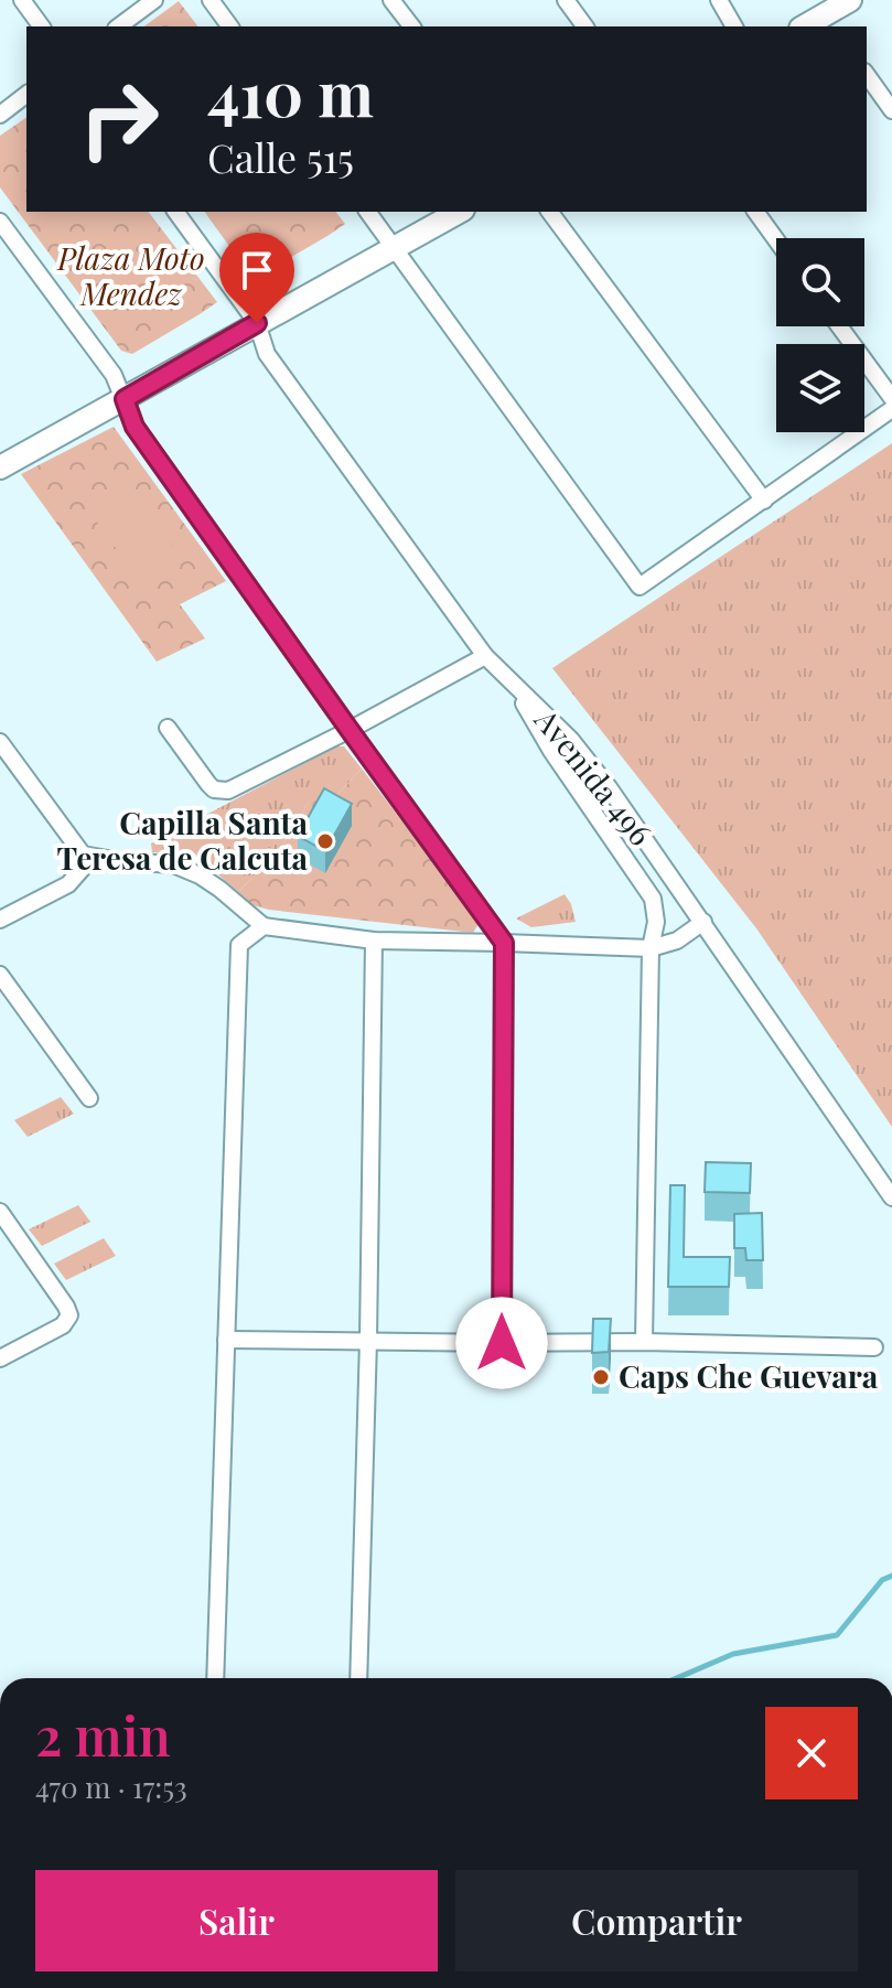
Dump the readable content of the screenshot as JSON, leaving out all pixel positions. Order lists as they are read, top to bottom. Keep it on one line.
{"streets":{"street":["Avenida 496"]},"parks":["Plaza Moto Mendez"],"places":["Capilla Santa Teresa de Calcuta","Caps Che Guevara"],"page":{"turn":["410 m","Calle 515"],"heading":["2 min","470 m · 17:53"],"buttons":["Salir","Compartir"]}}
